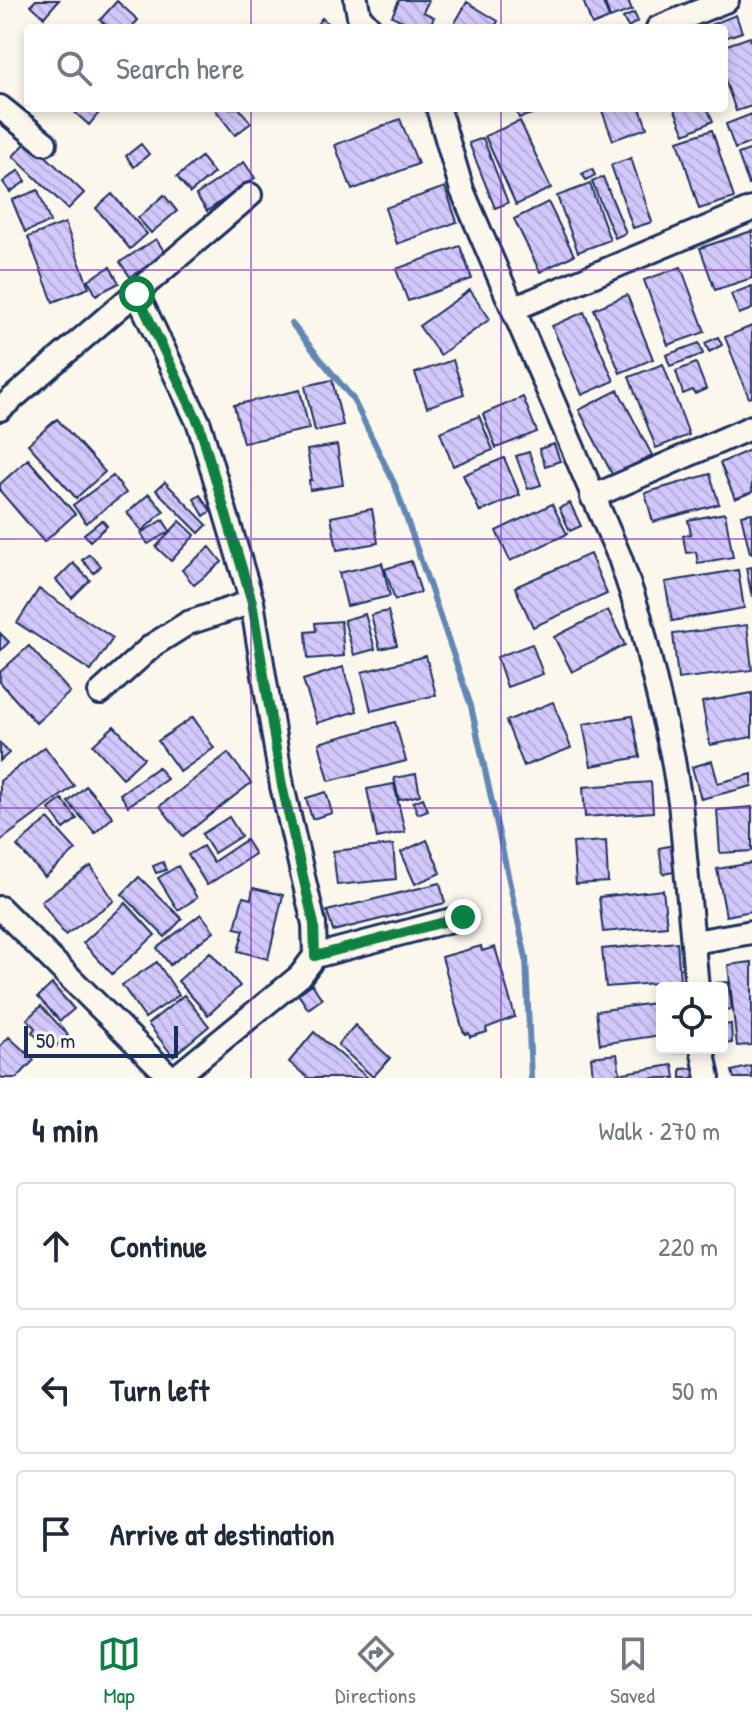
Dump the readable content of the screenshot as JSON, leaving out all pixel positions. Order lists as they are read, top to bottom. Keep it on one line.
{"scale_bar":"50 m","page":{"search":"Search here","scale":"50 m","heading":["4 min","Walk · 270 m"],"list":[["Continue","220 m"],["Turn left","50 m"],"Arrive at destination"],"nav":["Map","Directions","Saved"]}}
